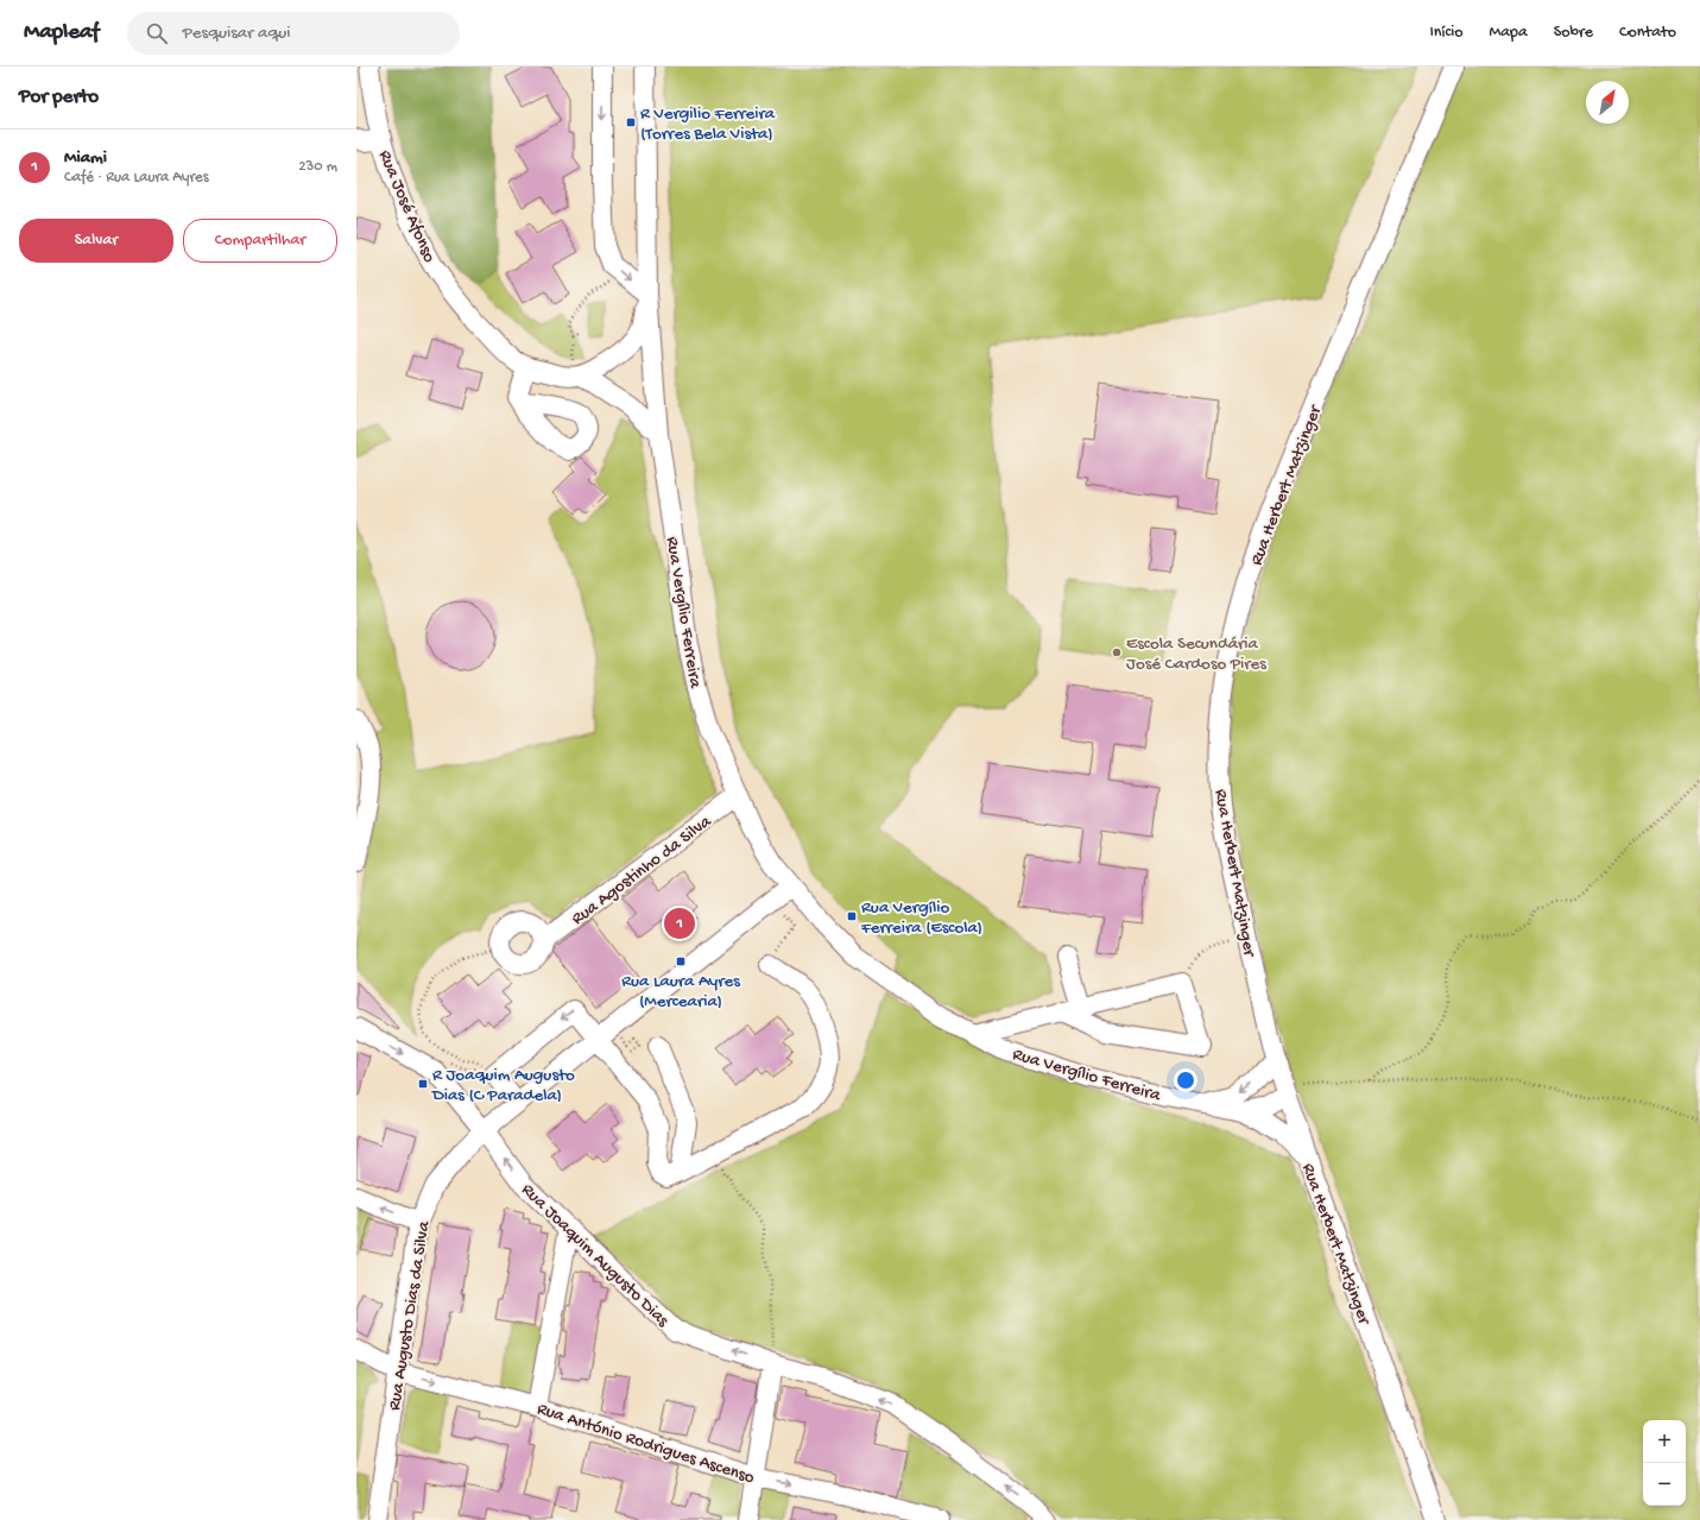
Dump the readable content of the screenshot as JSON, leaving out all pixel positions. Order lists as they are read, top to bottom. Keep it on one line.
{"streets":{"street":["Rua José Afonso","Rua Herbert Matzinger","Rua Vergílio Ferreira","Rua Agostinho da Silva","Rua Joaquim Augusto Dias","Rua Augusto Dias da Silva","Rua António Rodrigues Ascenso"]},"crossings":[["Rua José Afonso","Rua Vergílio Ferreira"],["Rua Herbert Matzinger","Rua Vergílio Ferreira"],["Rua Vergílio Ferreira","Rua Agostinho da Silva"],["Rua Vergílio Ferreira","Rua Augusto Dias da Silva"],["Rua Joaquim Augusto Dias","Rua Augusto Dias da Silva"],["Rua Augusto Dias da Silva","Rua António Rodrigues Ascenso"]],"one_way":["Rua António Rodrigues Ascenso"],"places":{"transit":["R Vergilio Ferreira (Torres Bela Vista)","Rua Vergílio Ferreira (Escola)","Rua Laura Ayres (Mercearia)","R Joaquim Augusto Dias (C Paradela)"],"other":["Escola Secundária José Cardoso Pires"]},"north":"top right","page":{"header":"Mapleaf","search":"Pesquisar aqui","nav":["Início","Mapa","Sobre","Contato"],"heading":"Por perto","list":[{"mark":"1","name":"Miami","note":"Café · Rua Laura Ayres","value":"230 m"}],"buttons":["Salvar","Compartilhar"],"pins":"1","map_buttons":["+","−"]}}
